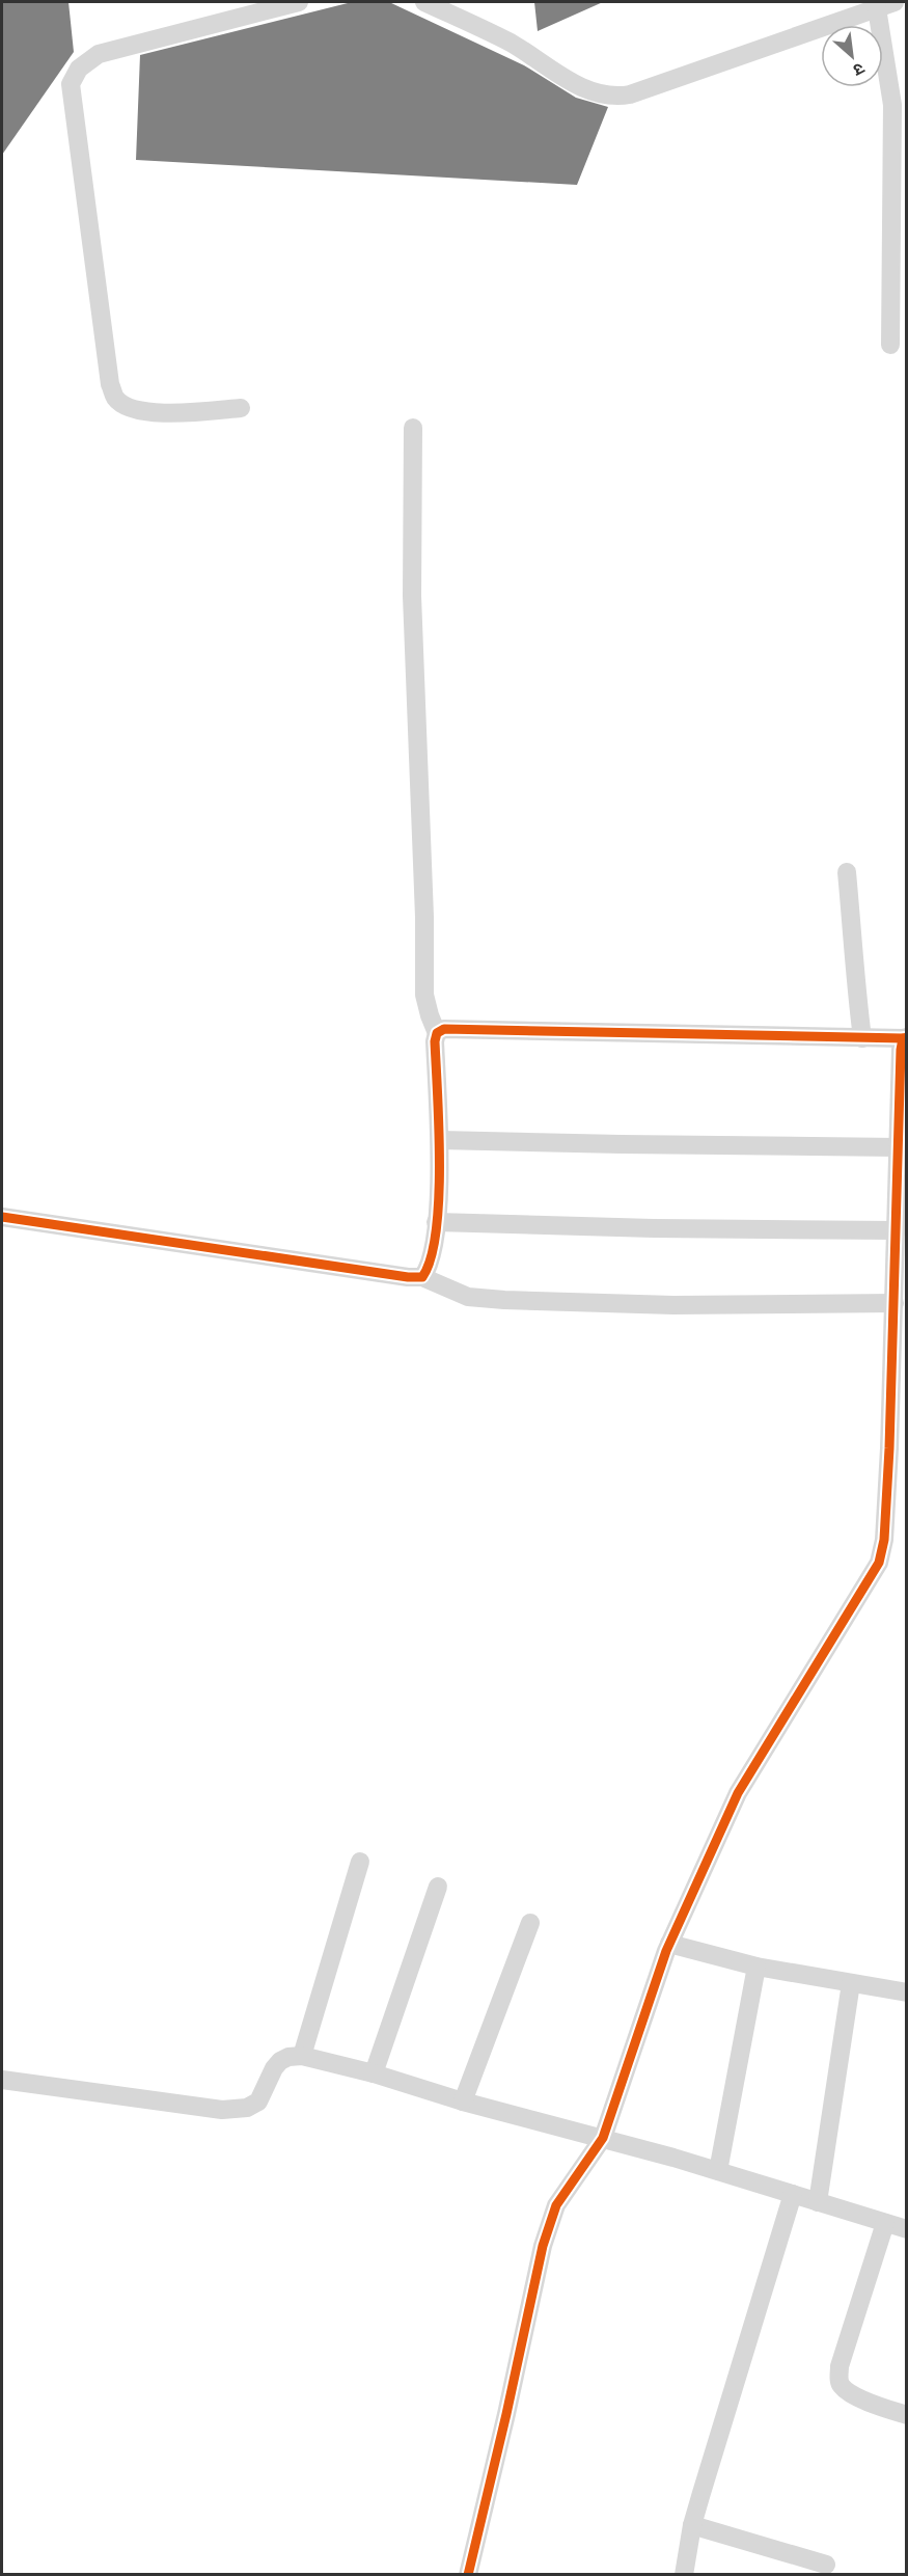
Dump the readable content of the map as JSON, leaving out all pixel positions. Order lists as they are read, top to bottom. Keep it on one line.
{"north":"bottom right"}
